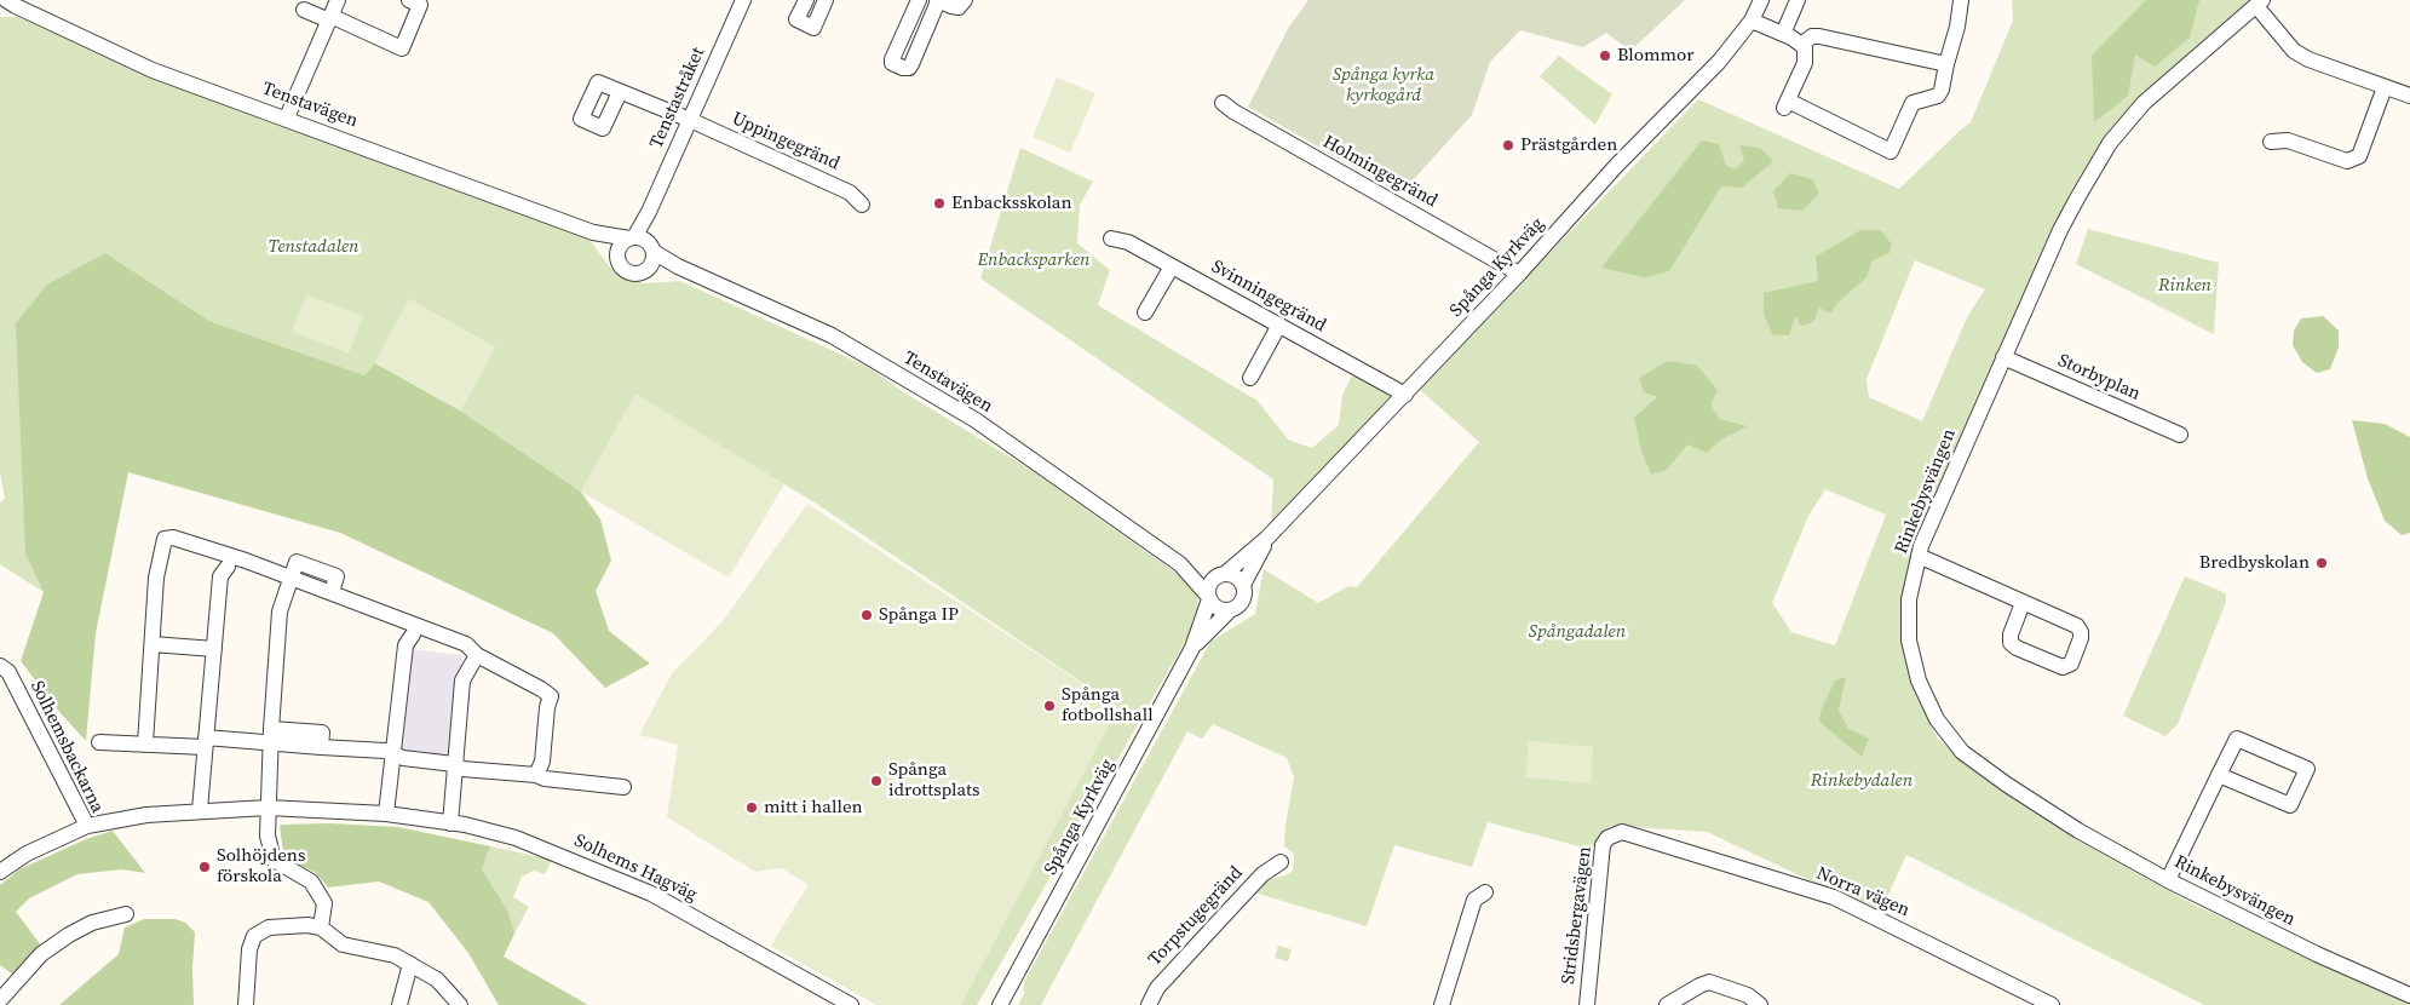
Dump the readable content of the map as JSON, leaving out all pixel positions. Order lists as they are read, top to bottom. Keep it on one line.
{"streets":{"street":["Tenstastråket","Tenstavägen","Uppingegränd","Holmingegränd","Spånga Kyrkväg","Svinningegränd","Storbyplan","Rinkebysvängen","Solhemsbackarna","Solhems Hagväg","Norra vägen","Stridsbergavägen","Torpstugegränd"]},"crossings":[["Tenstastråket","Tenstavägen"],["Tenstastråket","Uppingegränd"],["Tenstavägen","Spånga Kyrkväg"],["Holmingegränd","Spånga Kyrkväg"],["Spånga Kyrkväg","Svinningegränd"],["Storbyplan","Rinkebysvängen"],["Solhemsbackarna","Solhems Hagväg"],["Norra vägen","Stridsbergavägen"]],"parks":["Spånga kyrka kyrkogård","Tenstadalen","Enbacksparken","Rinken","Spångadalen","Rinkebydalen"],"places":["Blommor","Prästgården","Enbacksskolan","Bredbyskolan","Spånga IP","Spånga fotbollshall","Spånga idrottsplats","mitt i hallen","Solhöjdens förskola"]}
